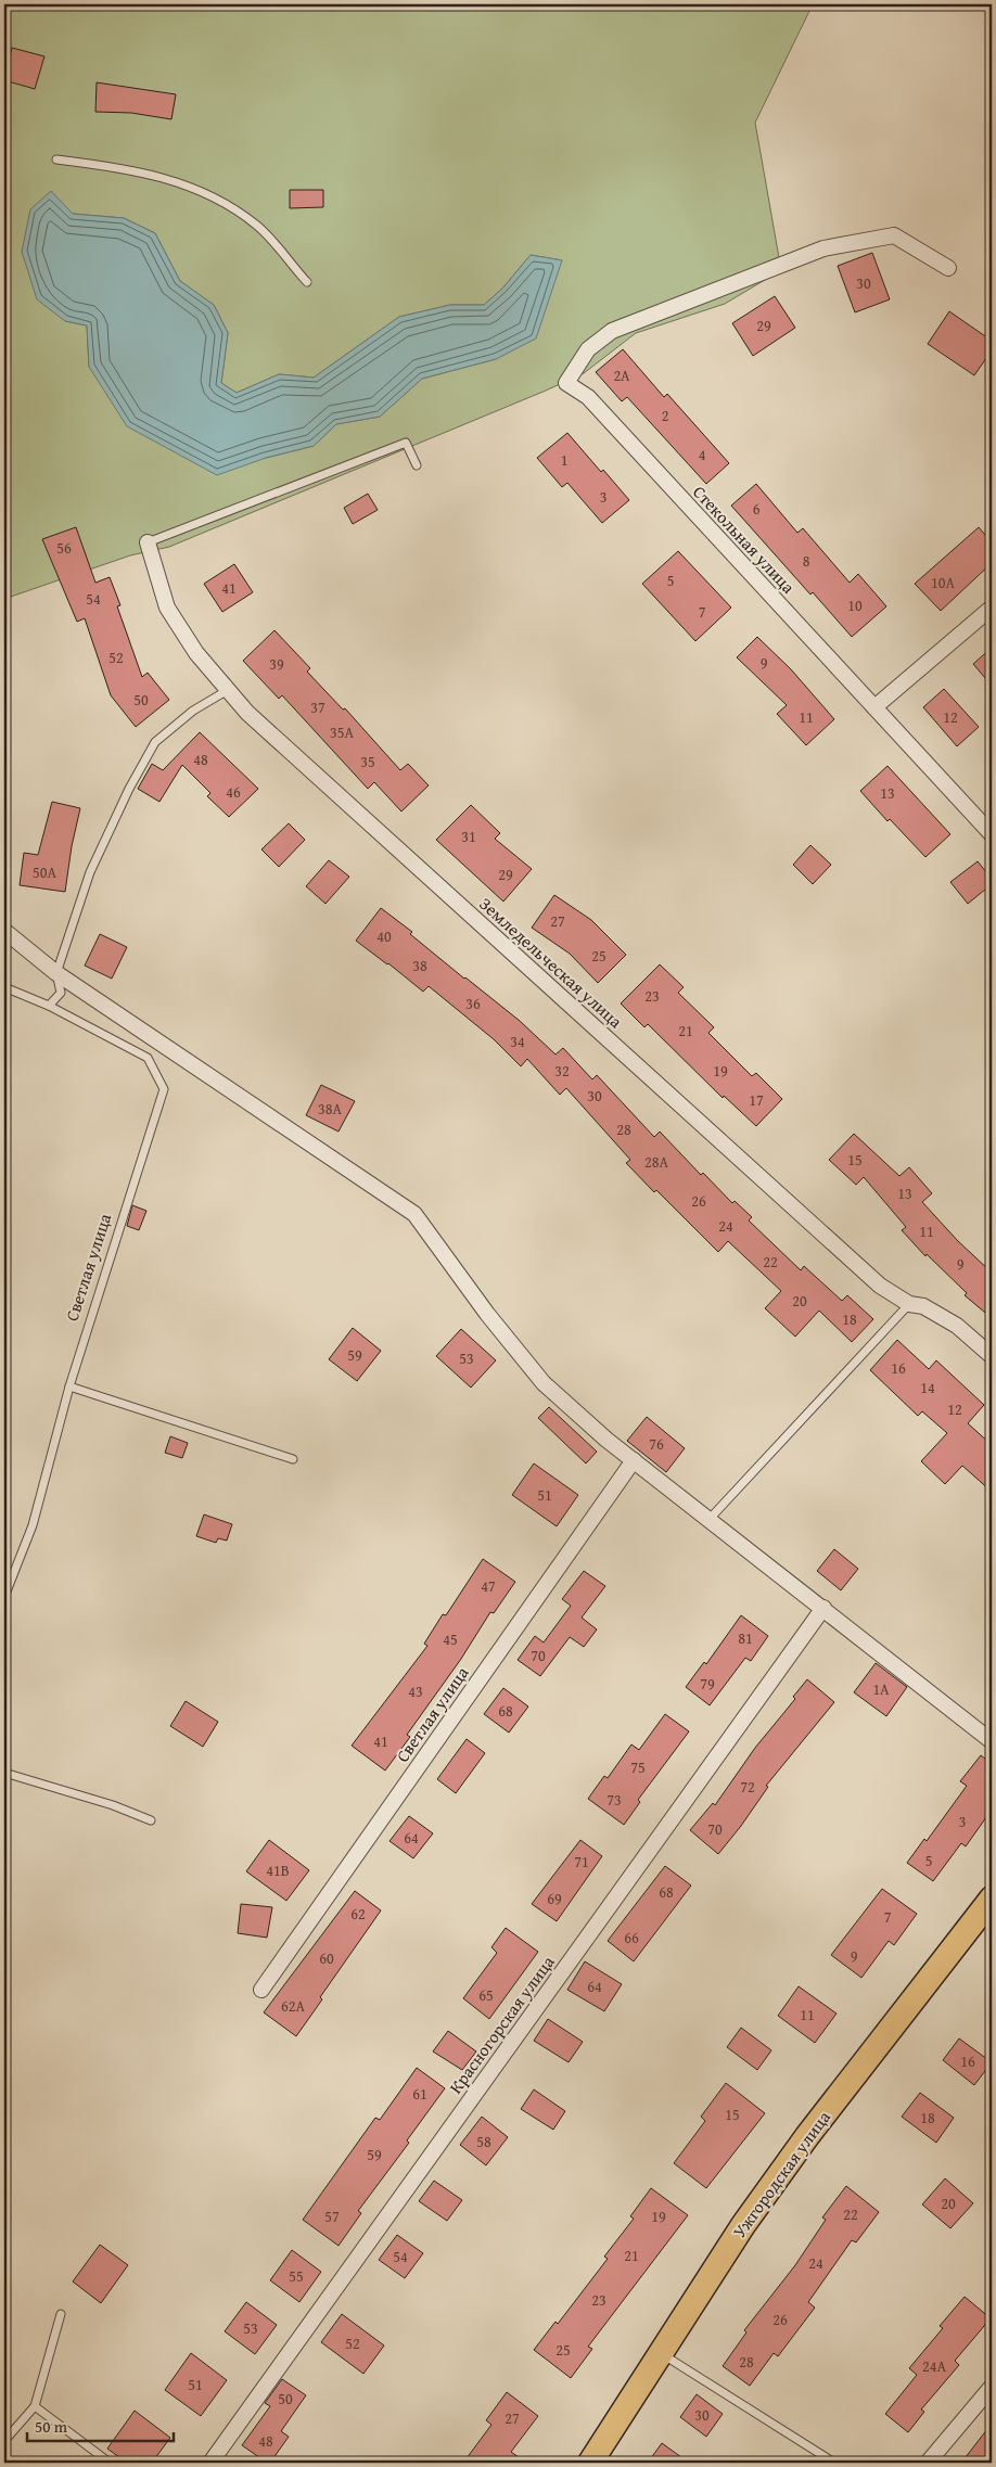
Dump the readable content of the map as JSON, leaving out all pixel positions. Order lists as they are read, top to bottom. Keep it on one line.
{"streets":{"main road":["Ужгородская улица"],"street":["Стекольная улица","Земледельческая улица","Светлая улица","Красногорская улица"]},"house_numbers":["30","29","2А","2","4","1","3","6","56","8","5","10А","41","54","10","7","52","9","39","50","37","11","12","35А","48","35","46","13","31","50А","29","27","40","25","38","23","36","21","34","32","19","30","17","38А","28","15","28А","13","26","24","11","22","9","20","18","59","53","16","14","12","76","51","47","81","45","70","79","1А","43","68","41","75","72","73","3","70","64","5","71","41В","68","69","62","7","66","9","60","64","65","62А","11","16","61","15","18","58","59","20","22","57","19","21","54","24","55","23","26","53","52","25","28","24А","51","50","30","27","48"],"scale_bar":"50 m"}
